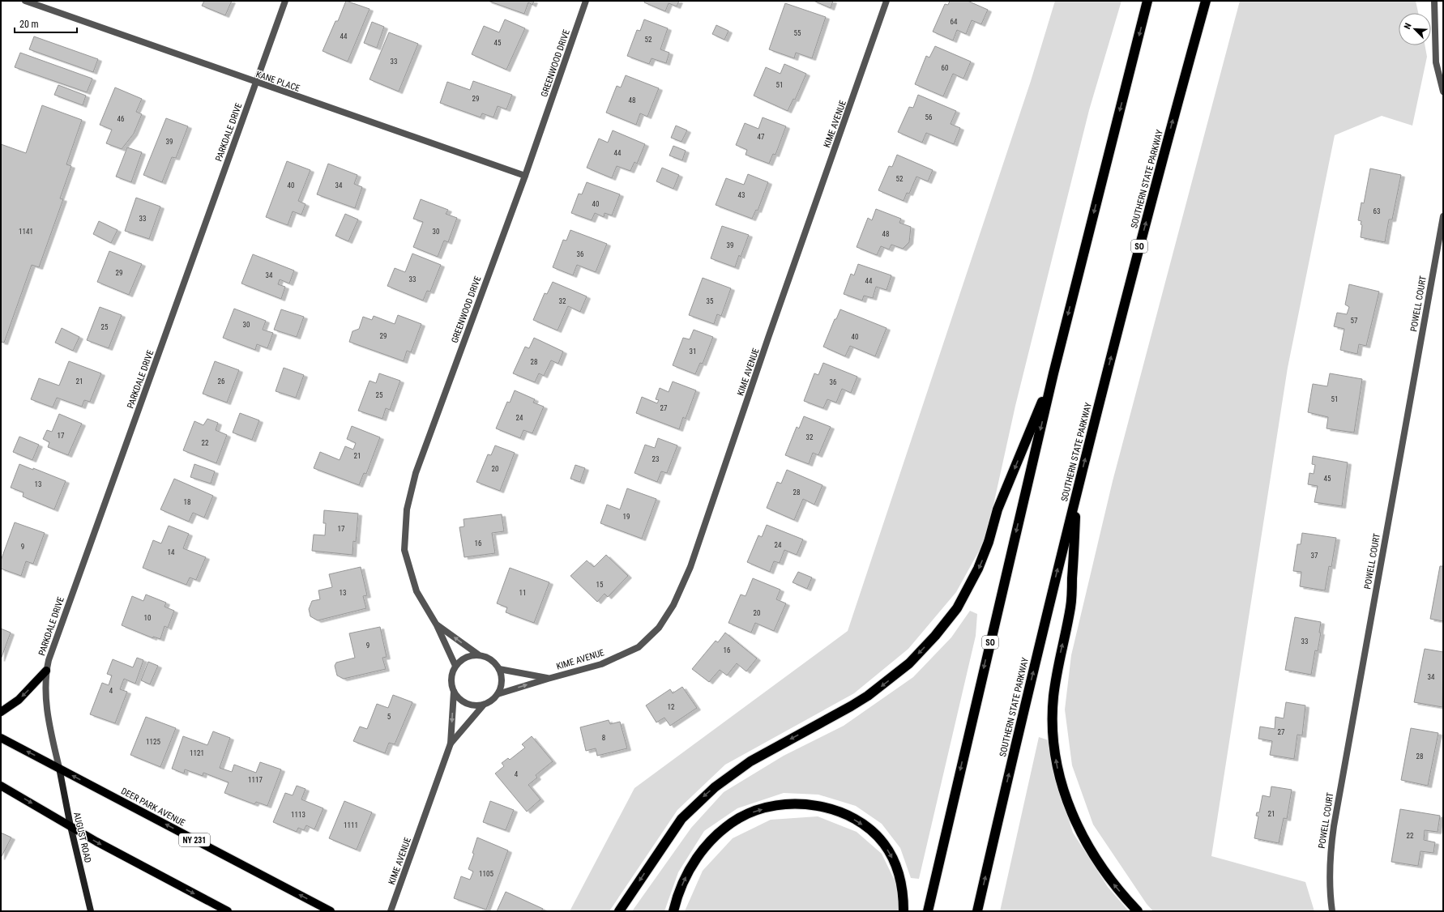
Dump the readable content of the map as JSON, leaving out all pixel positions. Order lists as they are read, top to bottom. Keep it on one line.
{"streets":{"highway":["SOUTHERN STATE PARKWAY","SO"],"main road":["DEER PARK AVENUE","NY 231"],"street":["GREENWOOD DRIVE","KANE PLACE","KIME AVENUE","PARKDALE DRIVE","POWELL COURT","AUGUST ROAD"]},"crossings":[["GREENWOOD DRIVE","KANE PLACE"],["GREENWOOD DRIVE","KIME AVENUE"],["KANE PLACE","PARKDALE DRIVE"],["PARKDALE DRIVE","DEER PARK AVENUE"],["PARKDALE DRIVE","AUGUST ROAD"],["DEER PARK AVENUE","AUGUST ROAD"]],"house_numbers":["64","55","44","52","45","33","60","51","29","48","56","46","47","39","44","52","40","34","43","40","63","33","1141","30","48","39","36","29","34","33","44","32","35","57","30","25","29","40","31","28","21","26","36","25","51","27","24","17","32","22","21","23","20","45","13","28","18","19","17","16","24","9","14","37","15","13","11","20","10","33","9","16","34","4","12","5","27","8","1125","1121","28","4","1117","21","1113","1111","22","1105"],"scale_bar":"20 m","north":"top left"}
